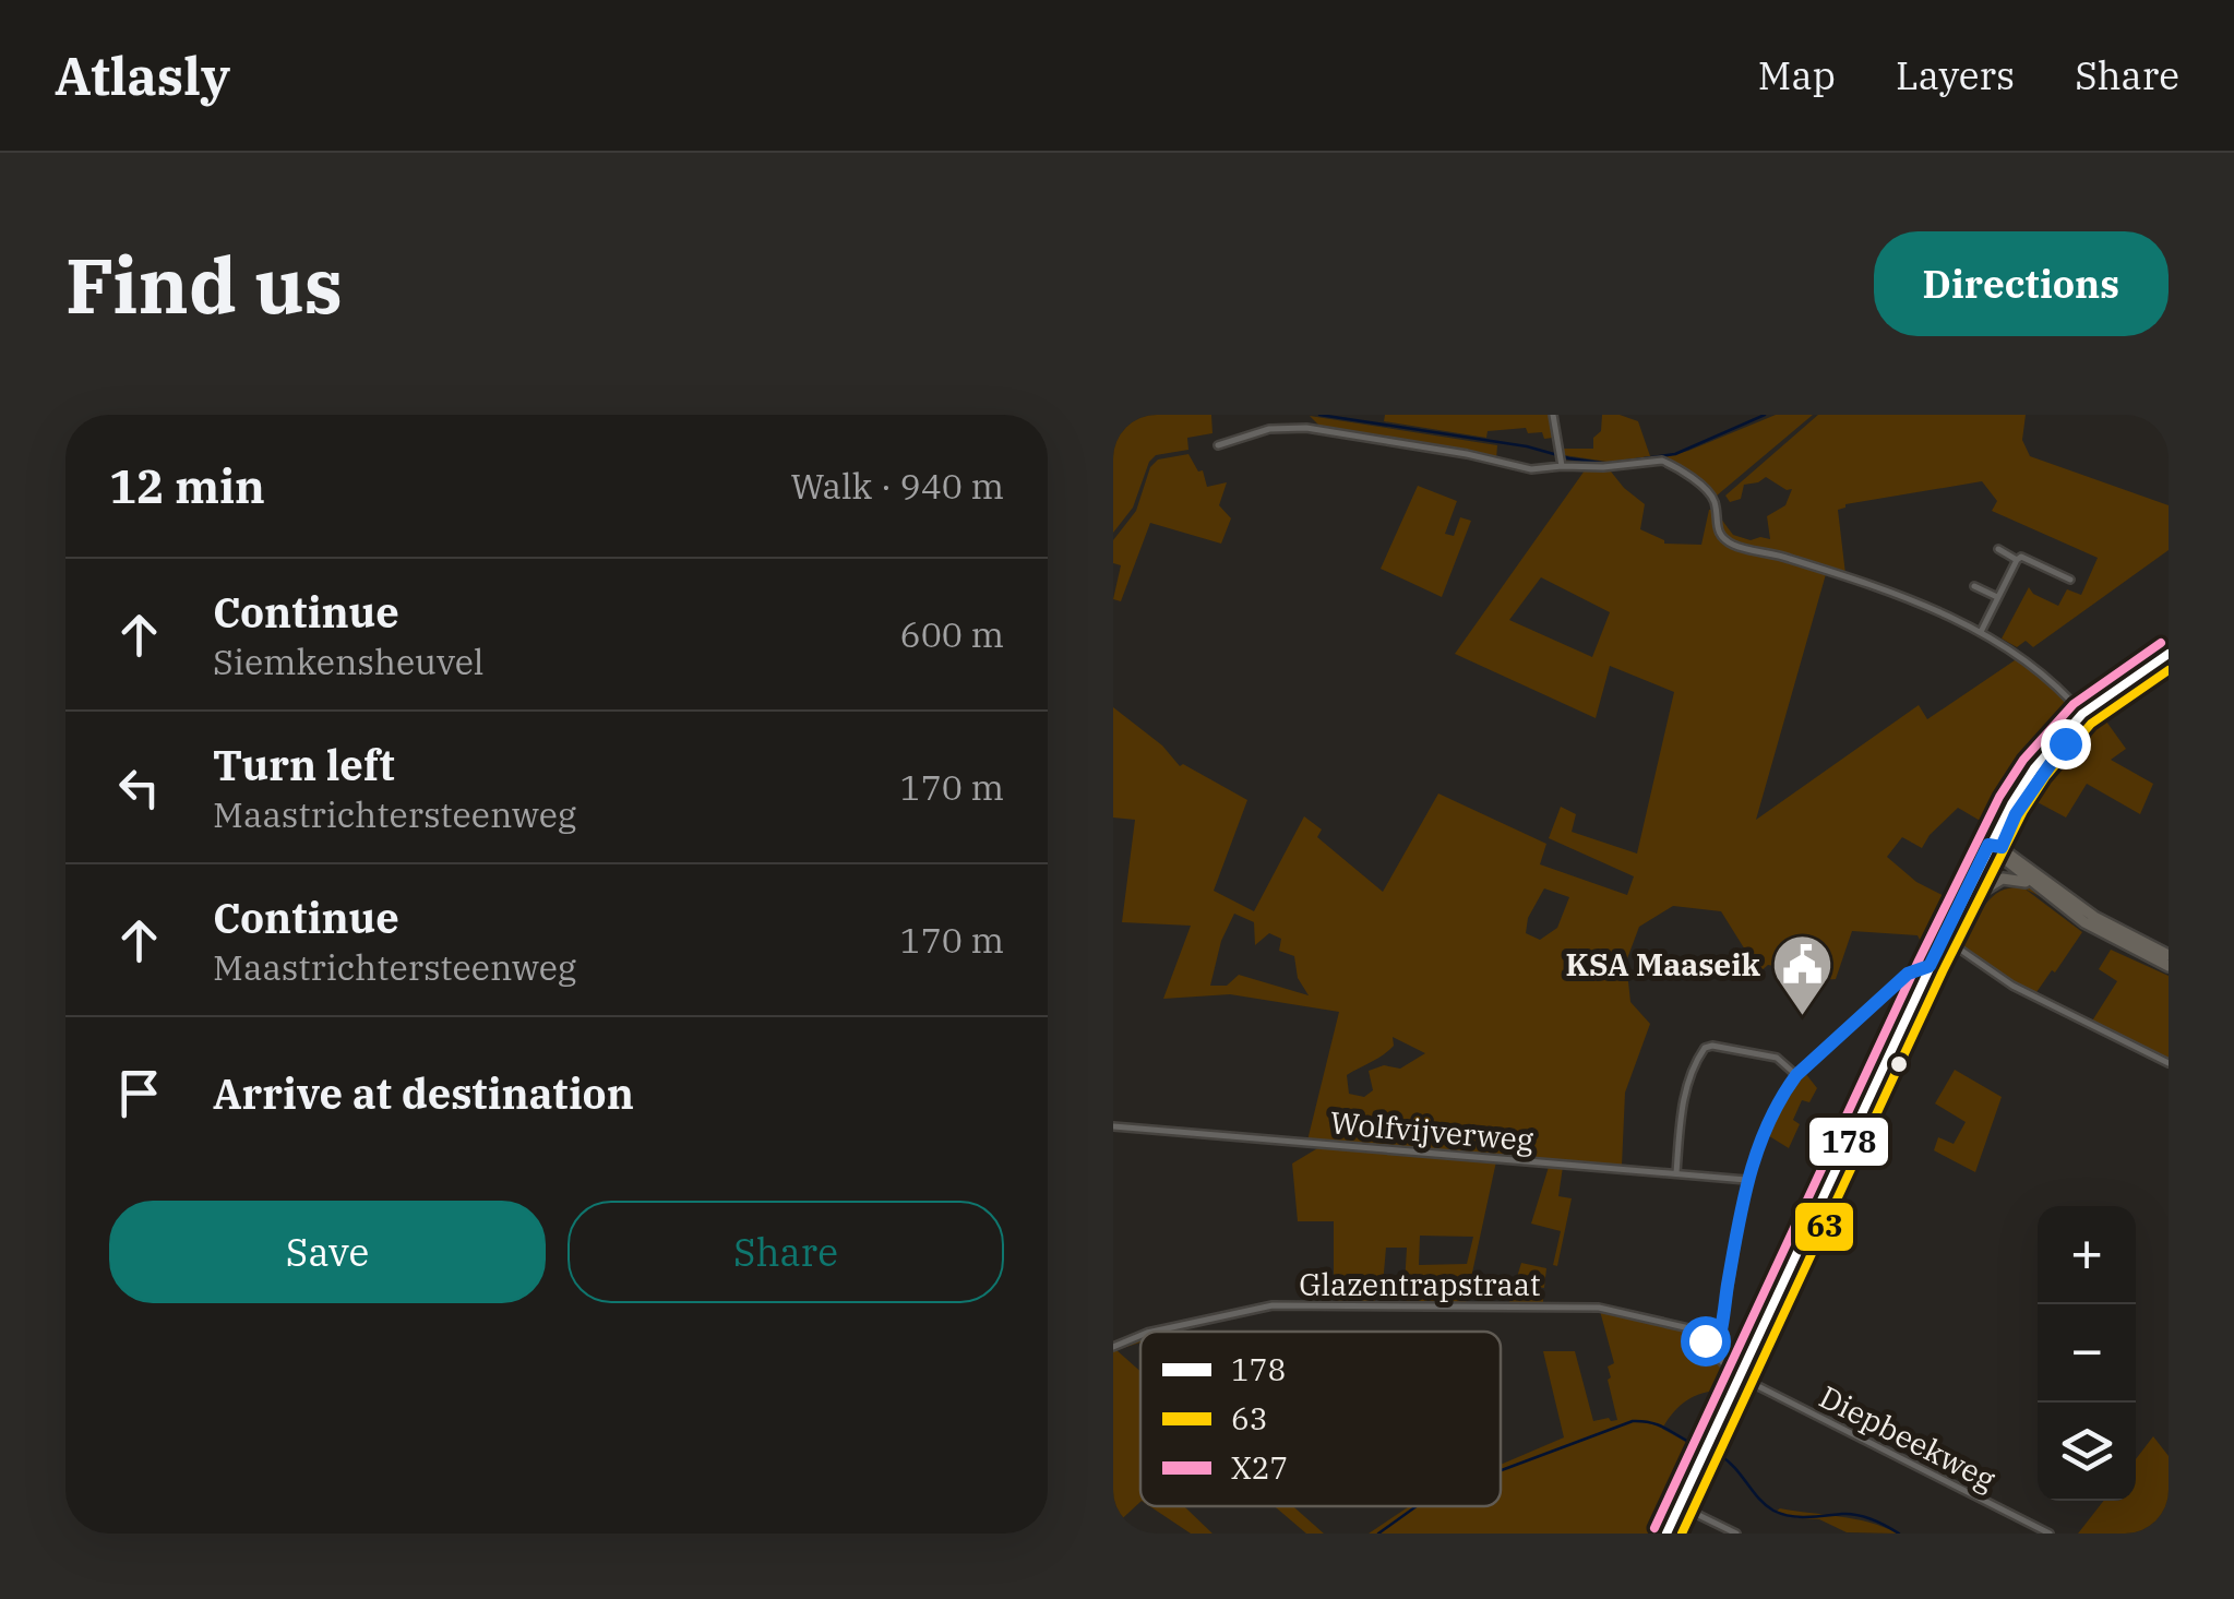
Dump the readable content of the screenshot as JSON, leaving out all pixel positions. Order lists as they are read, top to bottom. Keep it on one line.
{"streets":{"street":["Wolfvijverweg","Glazentrapstraat","Diepbeekweg"]},"crossings":[["Glazentrapstraat","Diepbeekweg"]],"places":{"public building":["KSA Maaseik"]},"lines":["transit line X27","transit line 178","transit line 63"],"legend":["178","63","X27"],"page":{"header":"Atlasly","nav":["Map","Layers","Share"],"buttons":["Directions",["Save","Share"]],"title":"Find us","heading":["12 min","Walk · 940 m"],"list":[["Continue","Siemkensheuvel","600 m"],["Turn left","Maastrichtersteenweg","170 m"],["Continue","Maastrichtersteenweg","170 m"],"Arrive at destination"],"map_buttons":["+","−"]}}
